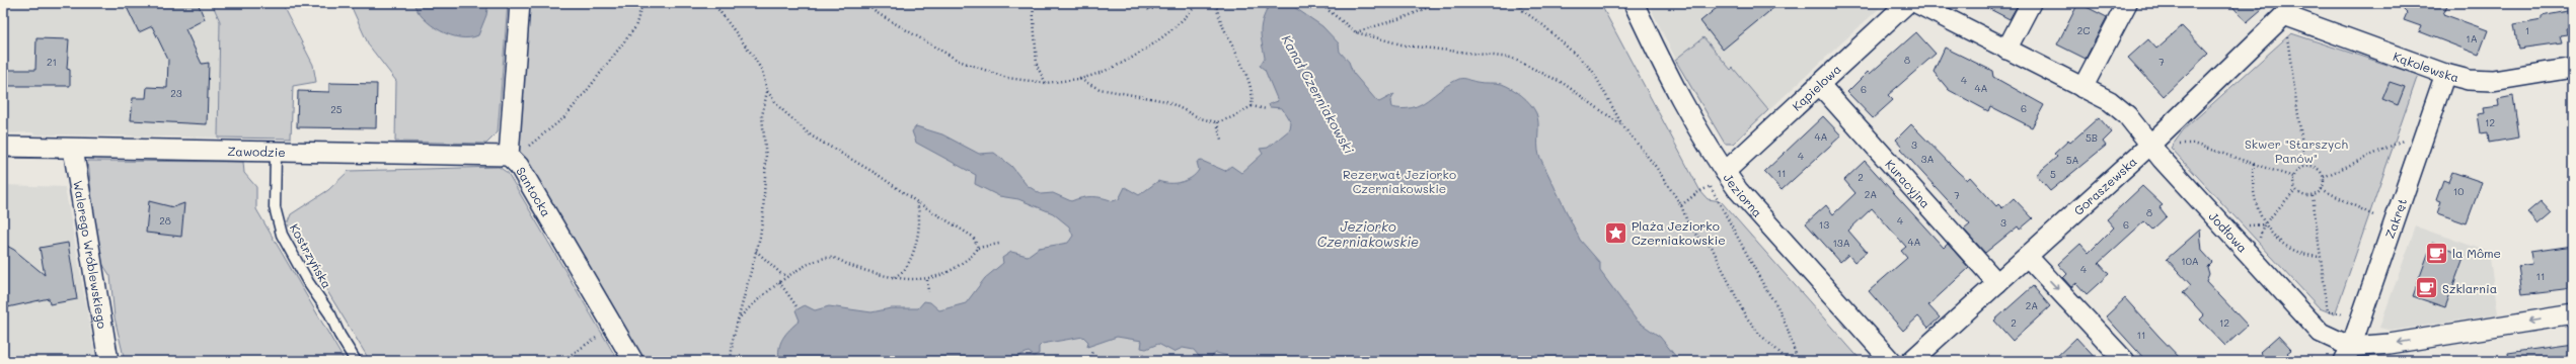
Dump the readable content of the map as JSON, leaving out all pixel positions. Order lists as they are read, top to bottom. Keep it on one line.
{"streets":{"street":["Kąkolewska","Kąpielowa","Zawodzie","Kuracyjna","Goraszewska","Santocka","Jeziorna","Zakręt","Jodłowa","Walerego Wróblewskiego"],"lane":["Kostrzyńska"]},"crossings":[["Kąkolewska","Goraszewska"],["Kąkolewska","Zakręt"],["Kąpielowa","Kuracyjna"],["Kąpielowa","Jeziorna"],["Zawodzie","Santocka"],["Zawodzie","Walerego Wróblewskiego"],["Zawodzie","Kostrzyńska"],["Kuracyjna","Goraszewska"],["Goraszewska","Jodłowa"],["Zakręt","Jodłowa"]],"water":["Kanał Czerniakowski","Jeziorko Czerniakowskie"],"parks":["Skwer \"Starszych Panów\"","Rezerwat Jeziorko Czerniakowskie"],"places":{"place":["Plaża Jeziorko Czerniakowskie"],"cafe":["la Môme","Szklarnia"]},"house_numbers":["2C","1","1A","8","21","7","4","4A","6","23","6","25","12","4A","5B","3","4","3A","5A","11","5","2","10","2A","7","8","28","4","3","13","6","4A","13A","10A","4","11","2A","2","12","11"]}
